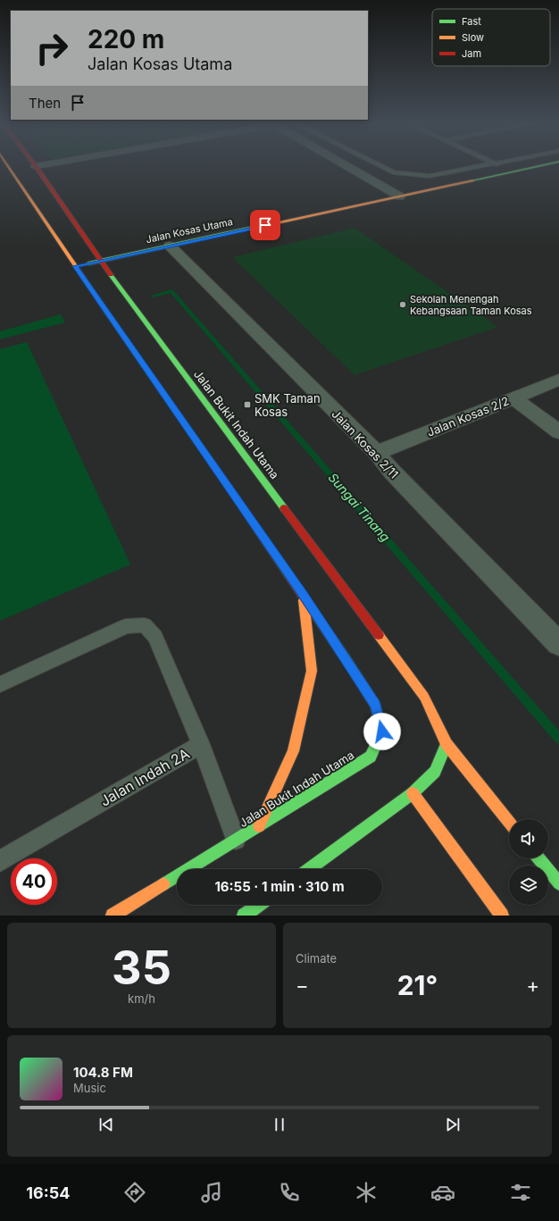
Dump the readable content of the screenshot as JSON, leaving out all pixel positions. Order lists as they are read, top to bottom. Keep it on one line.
{"streets":{"street":["Jalan Kosas Utama","Jalan Kosas 2/2","Jalan Bukit Indah Utama","Jalan Kosas 2/11"],"lane":["Jalan Indah 2A"]},"crossings":[["Jalan Kosas Utama","Jalan Bukit Indah Utama"],["Jalan Kosas Utama","Jalan Kosas 2/11"],["Jalan Kosas 2/2","Jalan Kosas 2/11"],["Jalan Bukit Indah Utama","Jalan Indah 2A"]],"water":["Sungai Tinang"],"places":{"other":["Sekolah Menengah Kebangsaan Taman Kosas"],"transit":["SMK Taman Kosas"]},"legend":["Fast","Slow","Jam"],"page":{"turn":["220 m","Jalan Kosas Utama"],"then":"Then","limit":"40","trip":"16:55 · 1 min · 310 m","tile":[["35","km/h"],"Climate"],"heat":["−","21°","+"],"song":["104.8 FM","Music"],"tabs":"16:54"}}
